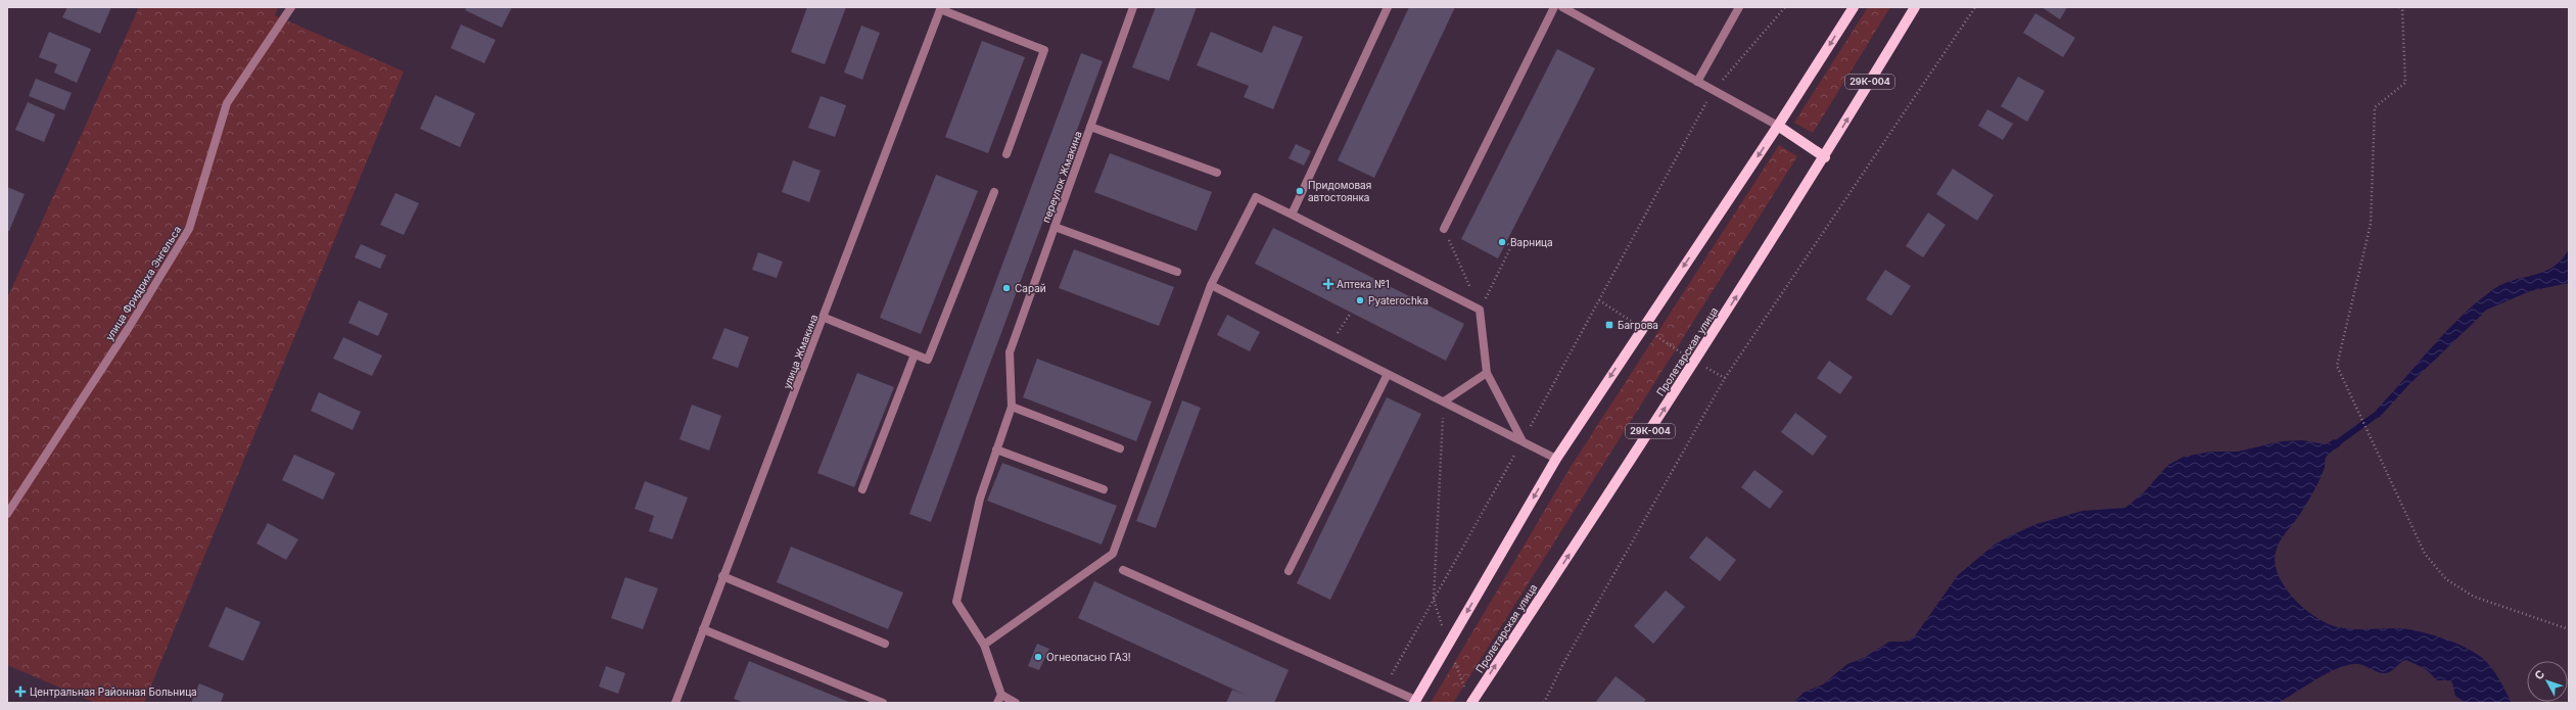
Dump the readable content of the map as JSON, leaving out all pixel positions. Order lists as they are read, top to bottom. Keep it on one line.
{"streets":{"main road":["29К-004","Пролетарская улица"],"street":["переулок Жмакина","улица Фридриха Энгельса","улица Жмакина"]},"places":{"other":["Придомовая автостоянка","Варница","Сарай","Pyaterochka","Огнеопасно ГАЗ!"],"health":["Аптека №1","Центральная Районная Больница"],"transit":["Багрова"]},"north":"top left"}
